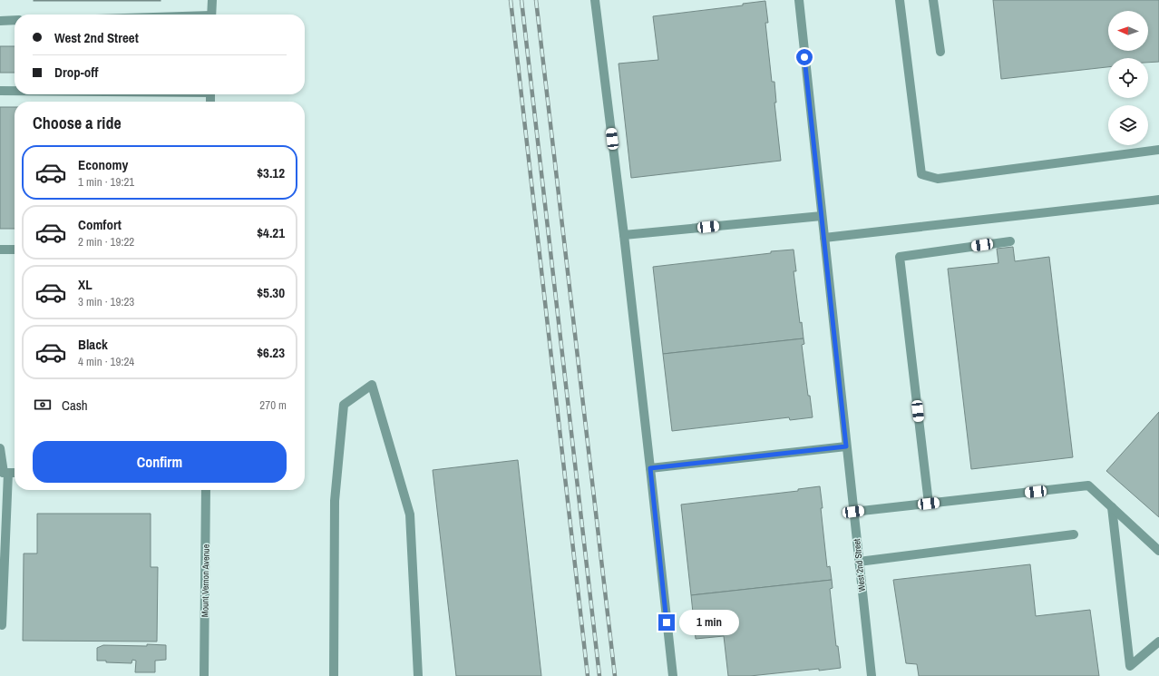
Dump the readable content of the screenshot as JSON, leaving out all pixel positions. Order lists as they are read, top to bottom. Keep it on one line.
{"streets":{"street":["West 2nd Street","Mount Vernon Avenue"]},"north":"left","page":{"banner":["West 2nd Street","Drop-off"],"heading":"Choose a ride","list":[{"name":"Economy","note":"1 min · 19:21","value":"$3.12"},{"name":"Comfort","note":"2 min · 19:22","value":"$4.21"},{"name":"XL","note":"3 min · 19:23","value":"$5.30"},{"name":"Black","note":"4 min · 19:24","value":"$6.23"}],"pay":["Cash","270 m"],"buttons":"Confirm","bubble":"1 min"}}
